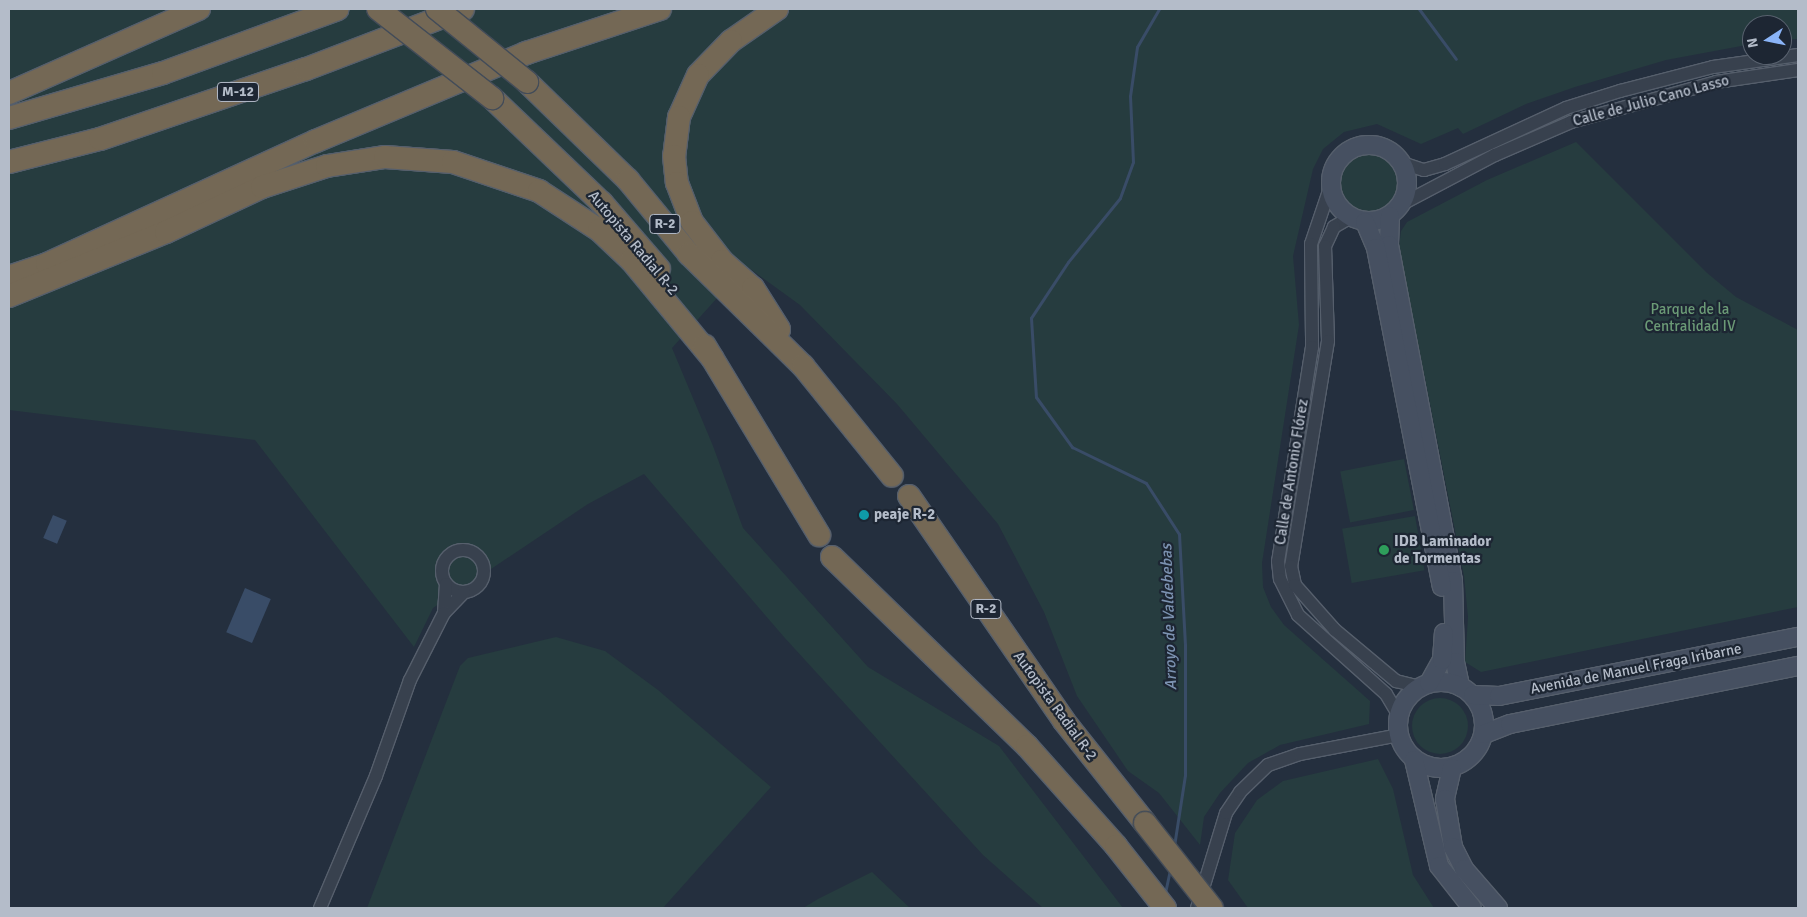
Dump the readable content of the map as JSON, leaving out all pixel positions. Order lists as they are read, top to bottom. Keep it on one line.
{"streets":{"highway":["M-12","R-2","Autopista Radial R-2"],"street":["Calle de Julio Cano Lasso","Calle de Antonio Flórez","Avenida de Manuel Fraga Iribarne"]},"crossings":[["Calle de Julio Cano Lasso","Calle de Antonio Flórez"],["Calle de Antonio Flórez","Avenida de Manuel Fraga Iribarne"]],"water":["Arroyo de Valdebebas"],"parks":["Parque de la Centralidad IV"],"places":["peaje R-2","IDB Laminador de Tormentas"],"north":"left"}
